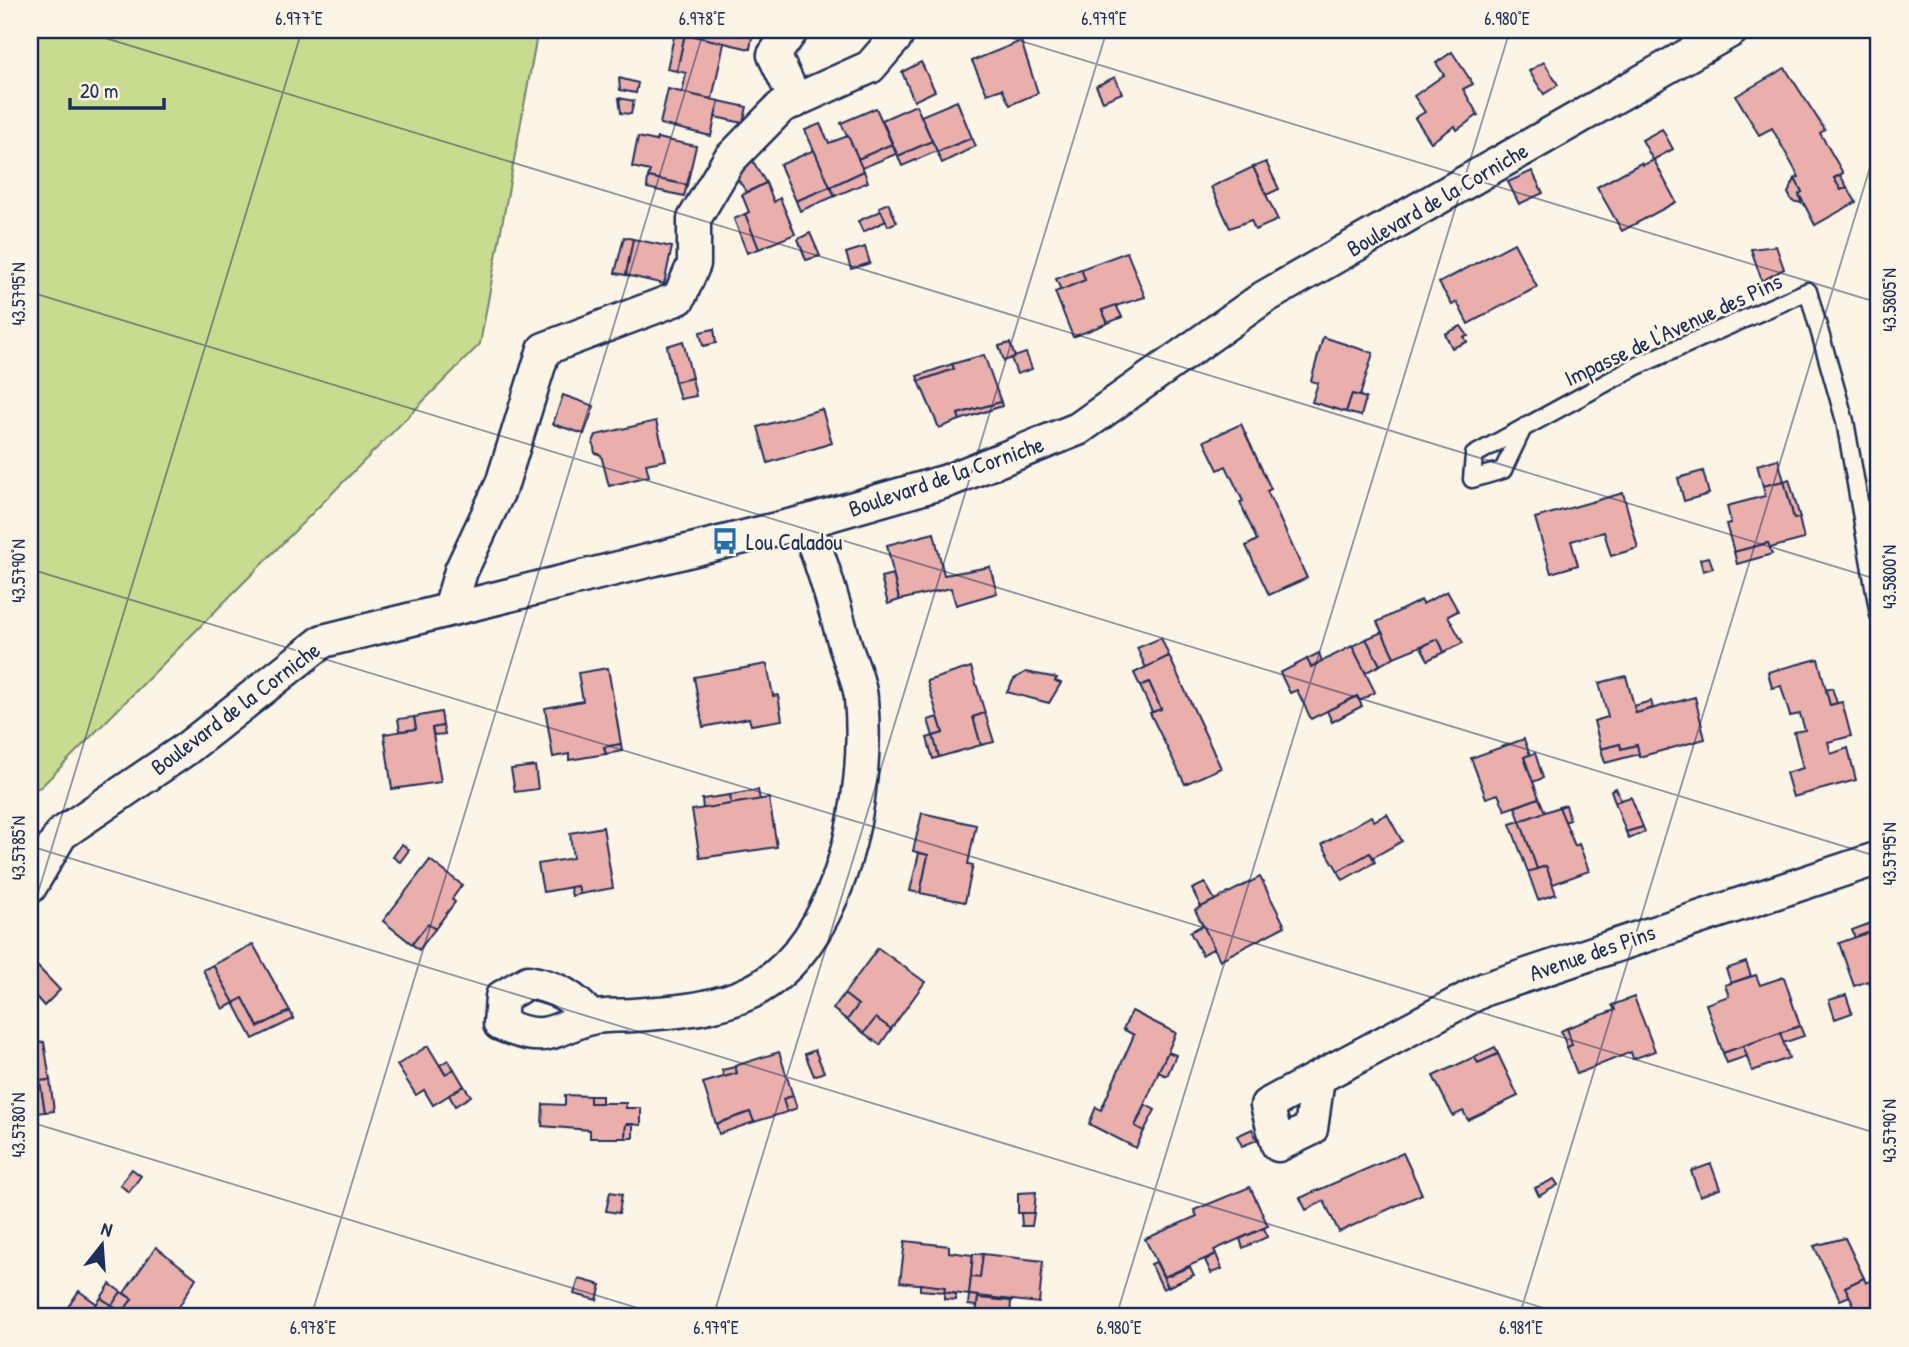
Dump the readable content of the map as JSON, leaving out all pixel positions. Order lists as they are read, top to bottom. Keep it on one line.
{"streets":{"street":["Boulevard de la Corniche","Avenue des Pins"],"lane":["Impasse de l'Avenue des Pins"]},"places":{"bus stop":["Lou Caladou"]},"scale_bar":"20 m","north":"top","coordinates":["6.977°E","6.978°E","6.979°E","6.980°E","43.5795°N","43.5805°N","43.5790°N","43.5800°N","43.5785°N","43.5780°N","6.981°E"]}
